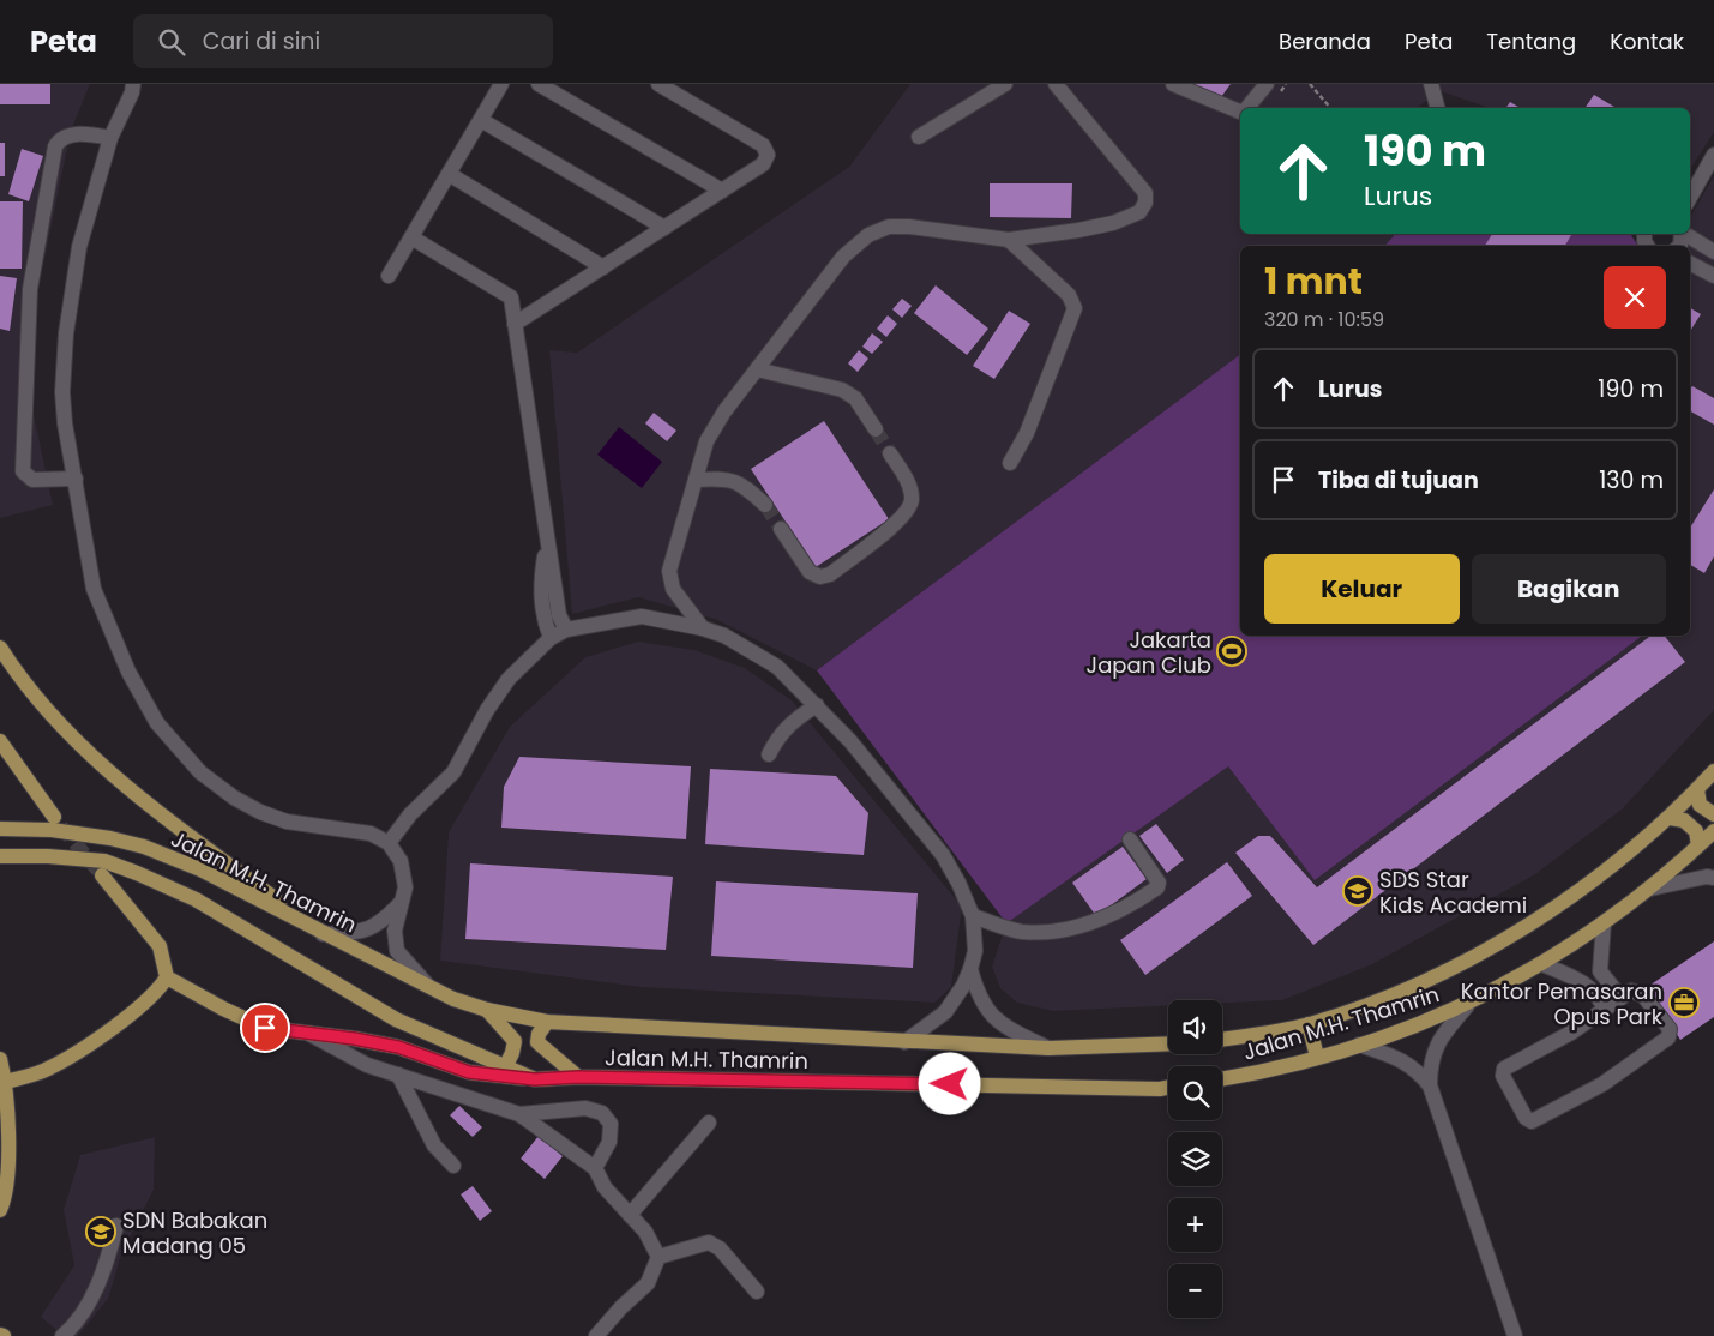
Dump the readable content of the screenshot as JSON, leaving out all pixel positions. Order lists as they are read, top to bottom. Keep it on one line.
{"streets":{"main road":["Jalan M.H. Thamrin"]},"places":{"sports":["Jakarta Japan Club"],"school or university":["SDS Star Kids Academi","SDN Babakan Madang 05"],"office":["Kantor Pemasaran Opus Park"]},"page":{"header":"Peta","search":"Cari di sini","nav":["Beranda","Peta","Tentang","Kontak"],"turn":["190 m","Lurus"],"heading":["1 mnt","320 m · 10:59"],"list":[{"name":"Lurus","value":"190 m"},{"name":"Tiba di tujuan","value":"130 m"}],"buttons":["Keluar","Bagikan"],"map_buttons":["+","−"]}}
